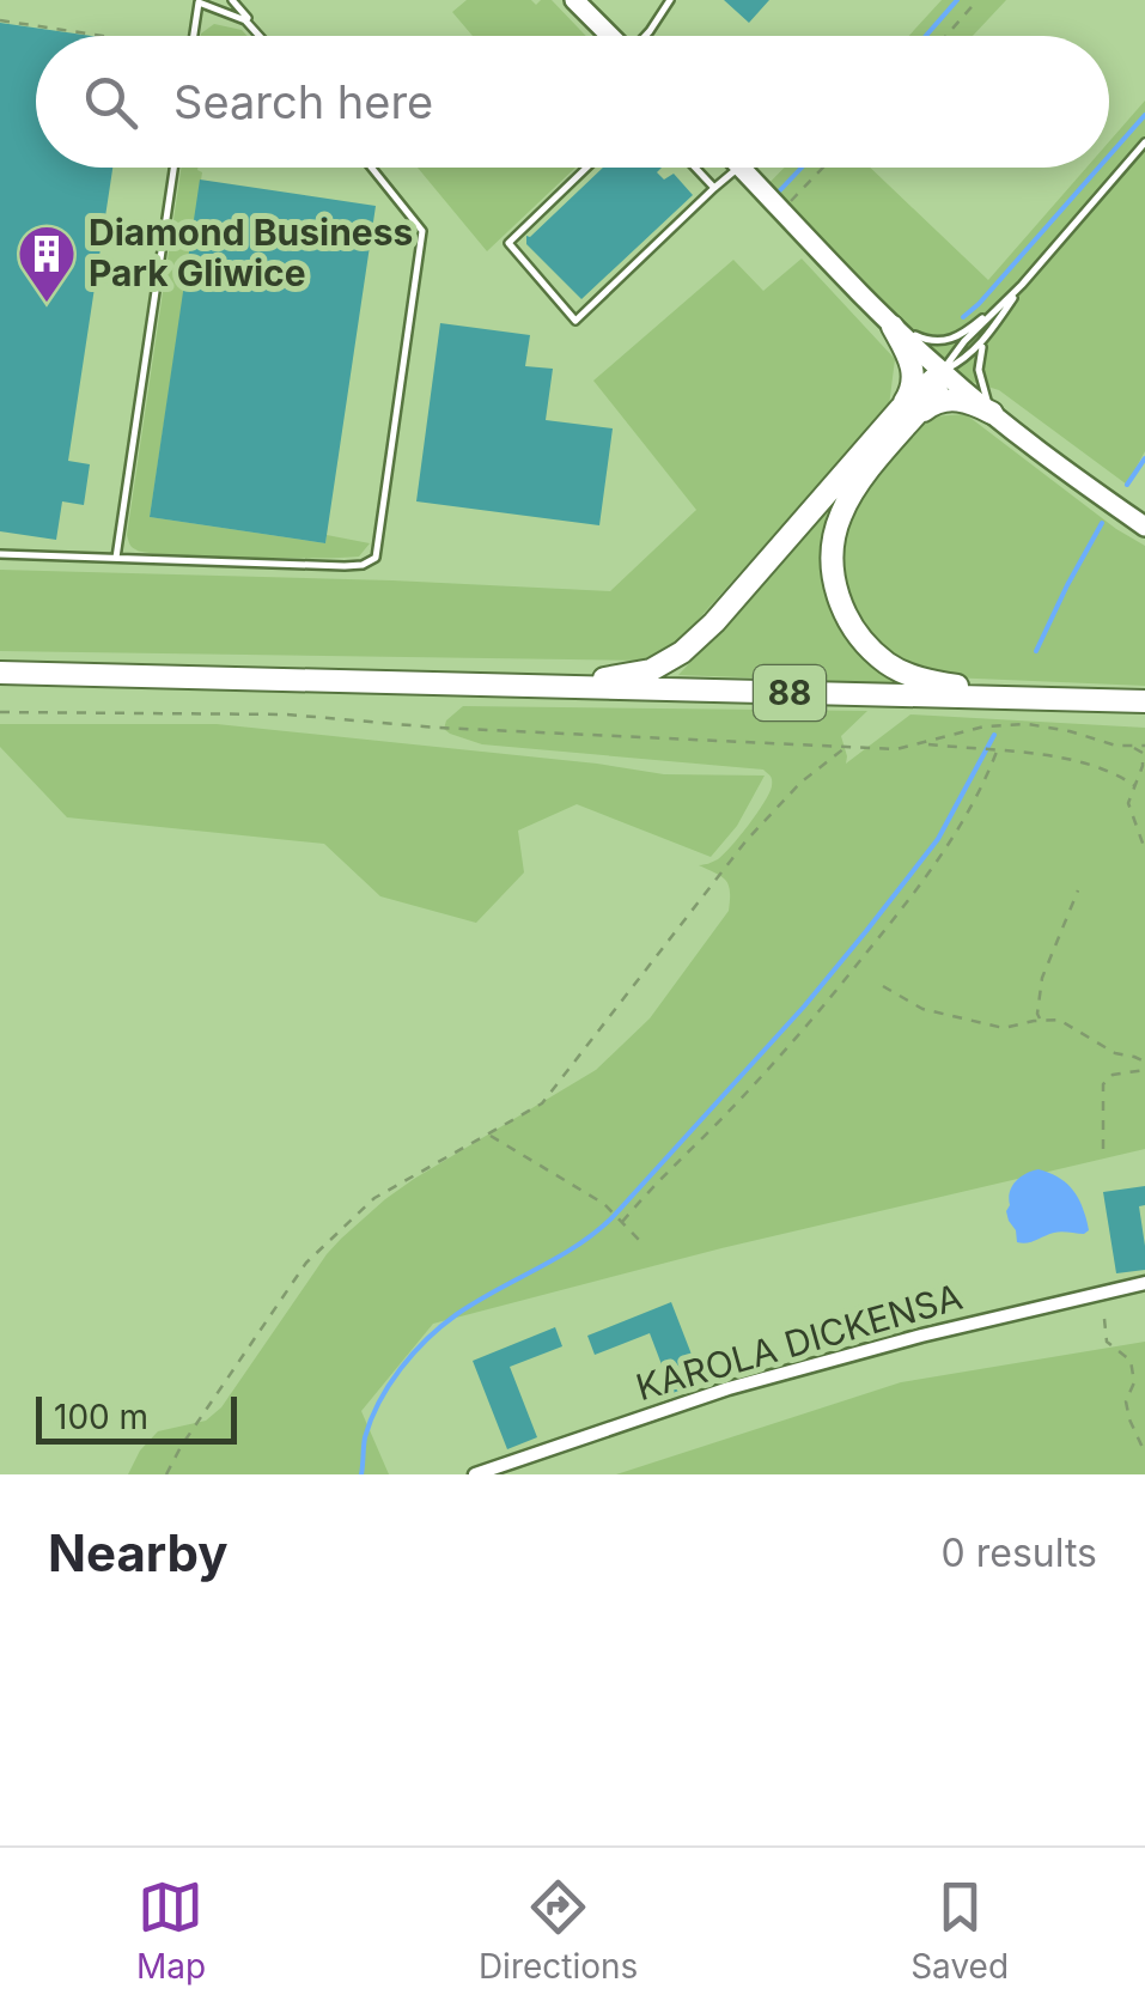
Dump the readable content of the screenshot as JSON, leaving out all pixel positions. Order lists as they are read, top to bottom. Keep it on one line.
{"streets":{"main road":["88"],"street":["KAROLA DICKENSA"]},"places":{"building":["Diamond Business Park Gliwice"]},"scale_bar":"100 m","page":{"search":"Search here","scale":"100 m","heading":["Nearby","0 results"],"nav":["Map","Directions","Saved"]}}
